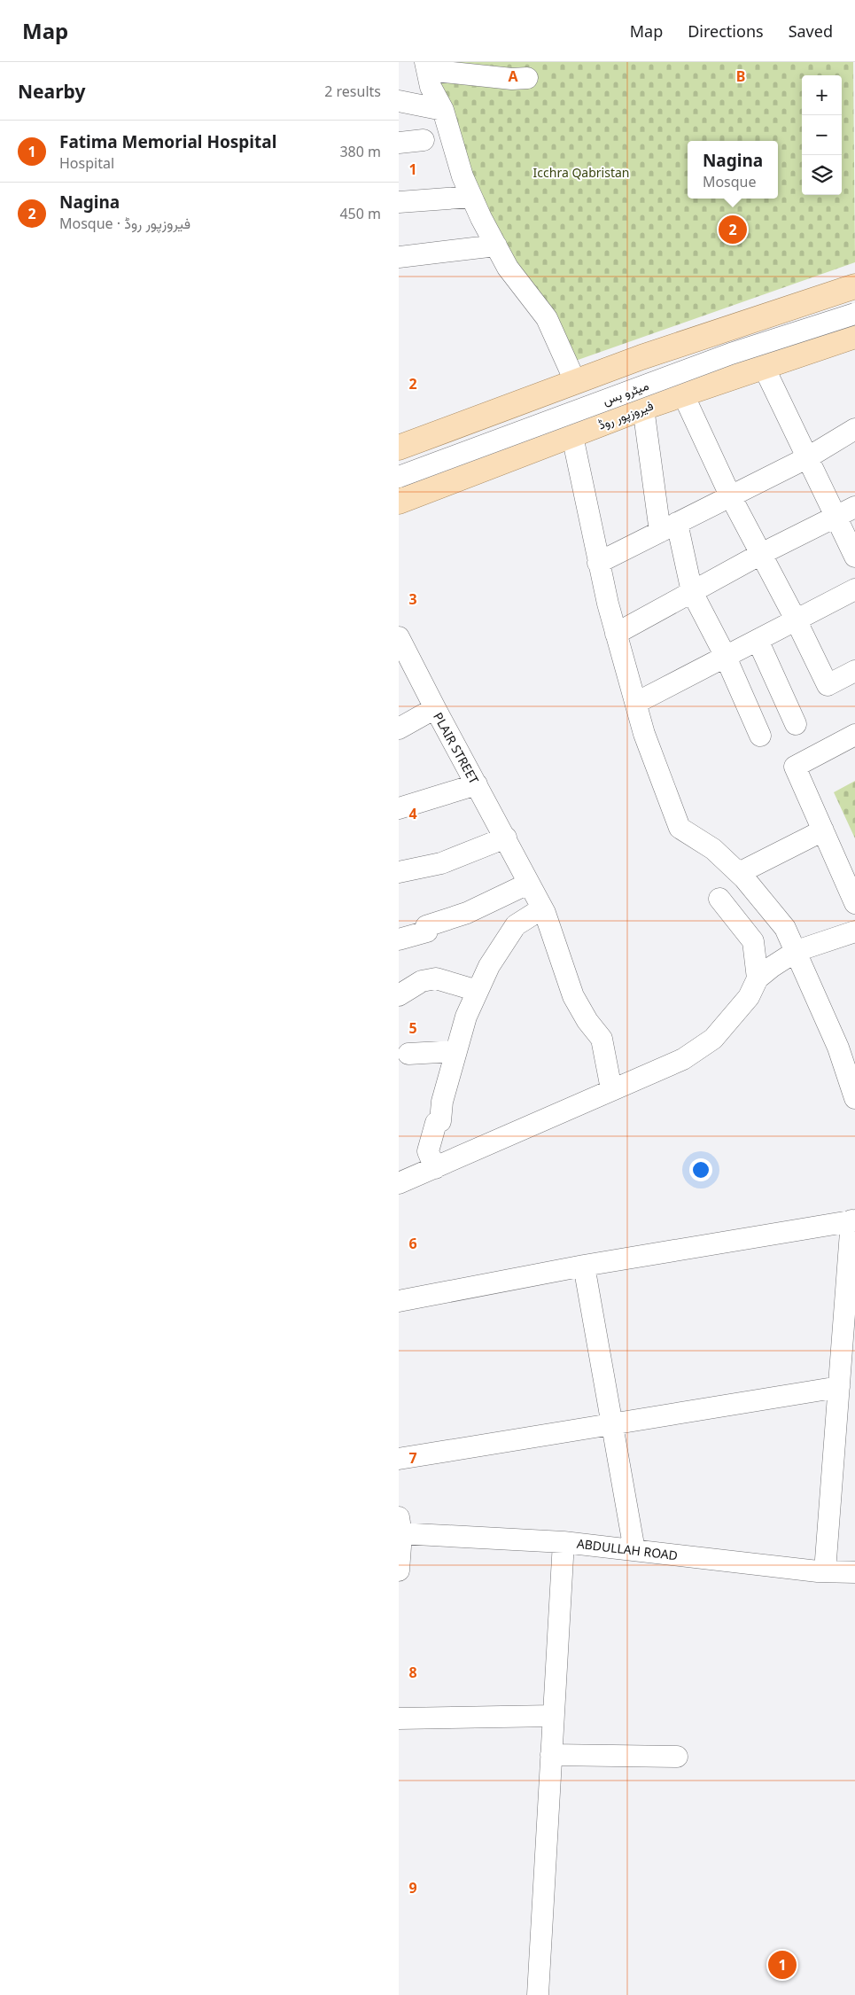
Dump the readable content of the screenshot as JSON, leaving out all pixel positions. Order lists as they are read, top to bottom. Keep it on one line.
{"streets":{"main road":["فیروزپور روڈ"],"street":["میٹرو بس","PLAIR STREET","ABDULLAH ROAD"]},"parks":["Icchra Qabristan"],"page":{"header":"Map","nav":["Map","Directions","Saved"],"heading":["Nearby","2 results"],"map_buttons":["+","−"],"list":[{"mark":"1","name":"Fatima Memorial Hospital","note":"Hospital","value":"380 m"},{"mark":"2","name":"Nagina","note":"Mosque · فیروزپور روڈ","value":"450 m"}],"popup":["Nagina","Mosque"],"pins":["2","1"]},"grid":{"columns":["A","B"],"rows":["1","2","3","4","5","6","7","8","9"]}}
